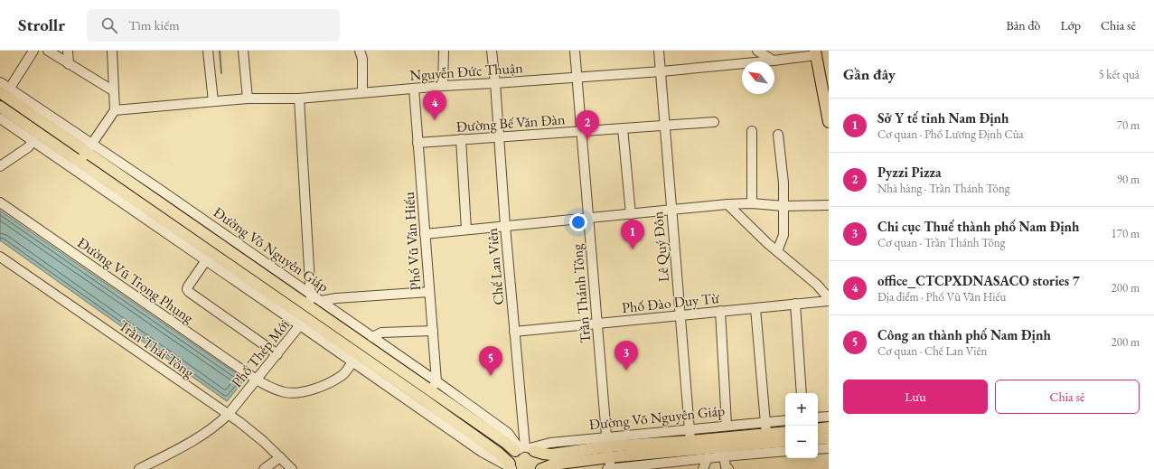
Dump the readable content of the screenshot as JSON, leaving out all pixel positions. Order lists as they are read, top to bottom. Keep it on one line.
{"streets":{"main road":["Đường Võ Nguyên Giáp"],"street":["Nguyễn Đức Thuận","Đường Bế Văn Đàn","Phố Vũ Văn Hiếu","Lê Quý Đôn","Chế Lan Viên","Đường Vũ Trọng Phụng","Trần Thánh Tông","Phố Đào Duy Từ","Trần Thái Tông","Phố Thép Mới"]},"crossings":[["Nguyễn Đức Thuận","Phố Vũ Văn Hiếu"],["Nguyễn Đức Thuận","Lê Quý Đôn"],["Nguyễn Đức Thuận","Chế Lan Viên"],["Nguyễn Đức Thuận","Trần Thánh Tông"],["Đường Bế Văn Đàn","Phố Vũ Văn Hiếu"],["Đường Bế Văn Đàn","Lê Quý Đôn"],["Đường Bế Văn Đàn","Chế Lan Viên"],["Đường Bế Văn Đàn","Trần Thánh Tông"],["Phố Vũ Văn Hiếu","Đường Võ Nguyên Giáp"],["Lê Quý Đôn","Đường Võ Nguyên Giáp"],["Lê Quý Đôn","Phố Đào Duy Từ"],["Đường Võ Nguyên Giáp","Chế Lan Viên"],["Đường Võ Nguyên Giáp","Trần Thánh Tông"],["Đường Võ Nguyên Giáp","Phố Thép Mới"],["Chế Lan Viên","Phố Đào Duy Từ"],["Đường Vũ Trọng Phụng","Phố Thép Mới"],["Trần Thánh Tông","Phố Đào Duy Từ"],["Trần Thái Tông","Phố Thép Mới"]],"north":"top left","page":{"header":"Strollr","search":"Tìm kiếm","nav":["Bản đồ","Lớp","Chia sẻ"],"heading":["Gần đây","5 kết quả"],"pins":["4","2","1","3","5"],"list":[{"mark":"1","name":"Sở Y tế tỉnh Nam Định","note":"Cơ quan · Phố Lương Định Của","value":"70 m"},{"mark":"2","name":"Pyzzi Pizza","note":"Nhà hàng · Trần Thánh Tông","value":"90 m"},{"mark":"3","name":"Chi cục Thuế thành phố Nam Định","note":"Cơ quan · Trần Thánh Tông","value":"170 m"},{"mark":"4","name":"office_CTCPXDNASACO stories 7","note":"Địa điểm · Phố Vũ Văn Hiếu","value":"200 m"},{"mark":"5","name":"Công an thành phố Nam Định","note":"Cơ quan · Chế Lan Viên","value":"200 m"}],"buttons":["Lưu","Chia sẻ"],"map_buttons":["+","−"]}}
